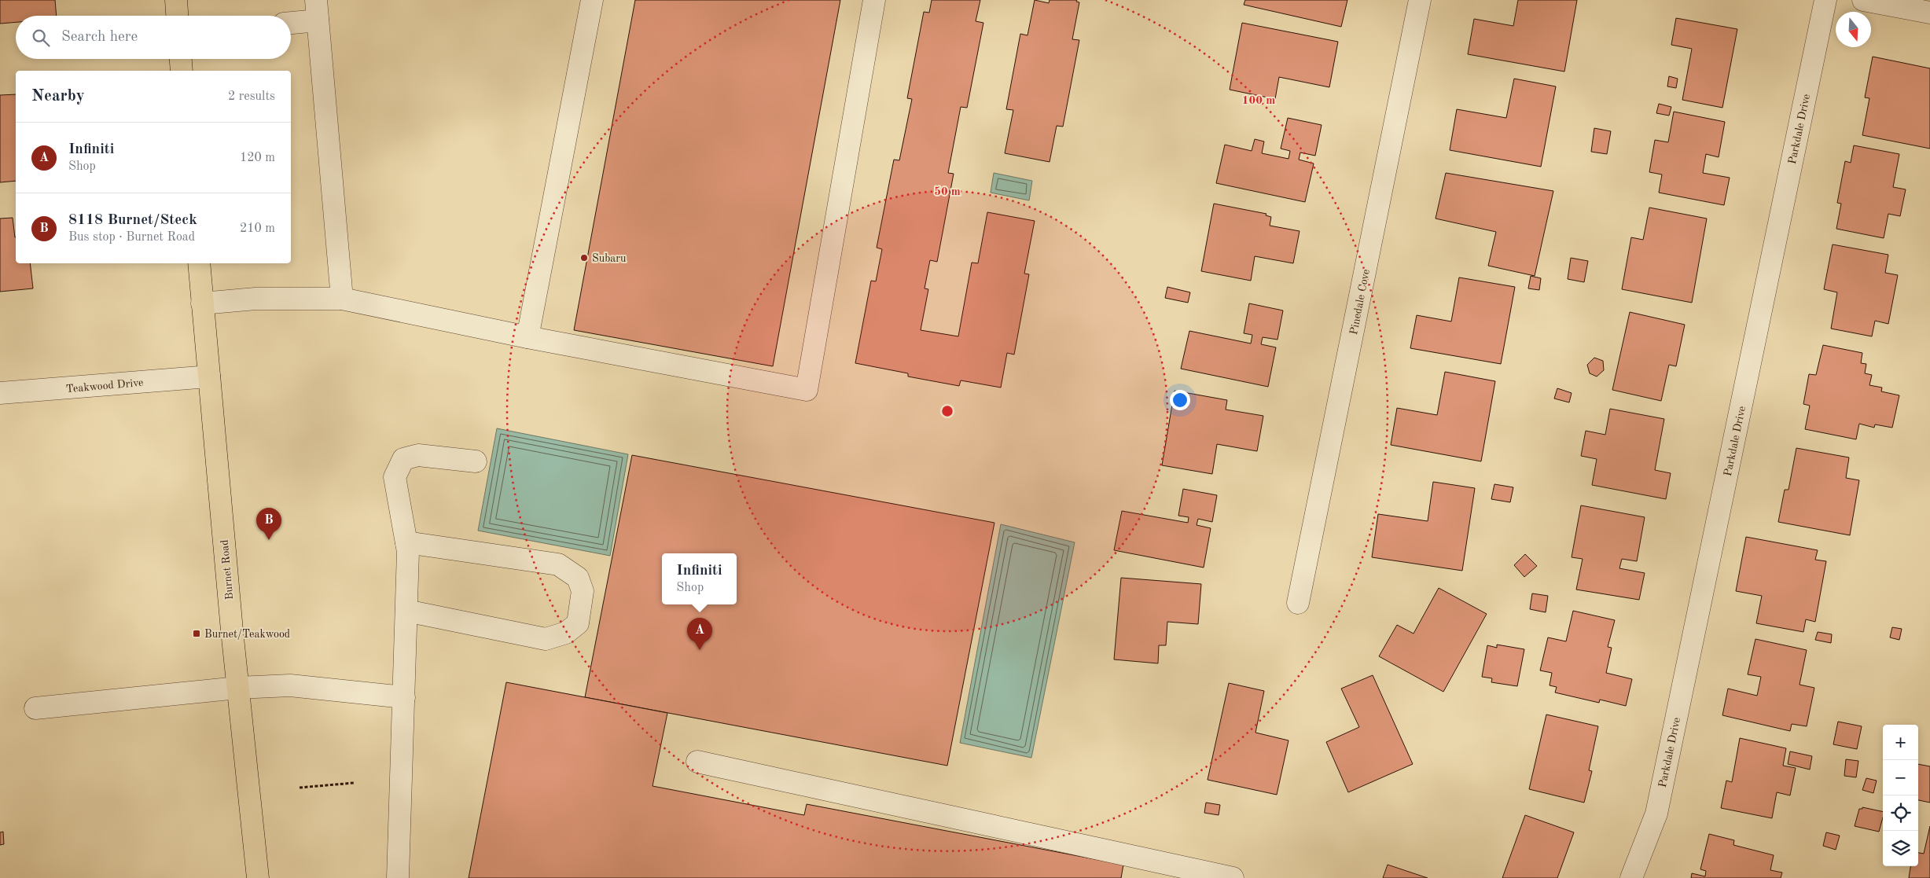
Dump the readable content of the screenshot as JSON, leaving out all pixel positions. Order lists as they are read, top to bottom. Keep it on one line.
{"streets":{"main road":["Burnet Road"],"street":["Parkdale Drive","Pinedale Cove","Teakwood Drive"]},"crossings":[["Teakwood Drive","Burnet Road"]],"places":{"other":["Subaru"],"transit":["Burnet/Teakwood"]},"north":"bottom","page":{"search":"Search here","heading":["Nearby","2 results"],"list":[{"mark":"A","name":"Infiniti","note":"Shop","value":"120 m"},{"mark":"B","name":"8118 Burnet/Steck","note":"Bus stop · Burnet Road","value":"210 m"}],"pins":["B","A"],"popup":["Infiniti","Shop"],"map_buttons":["+","−"]},"rings":["100 m","50 m"]}
